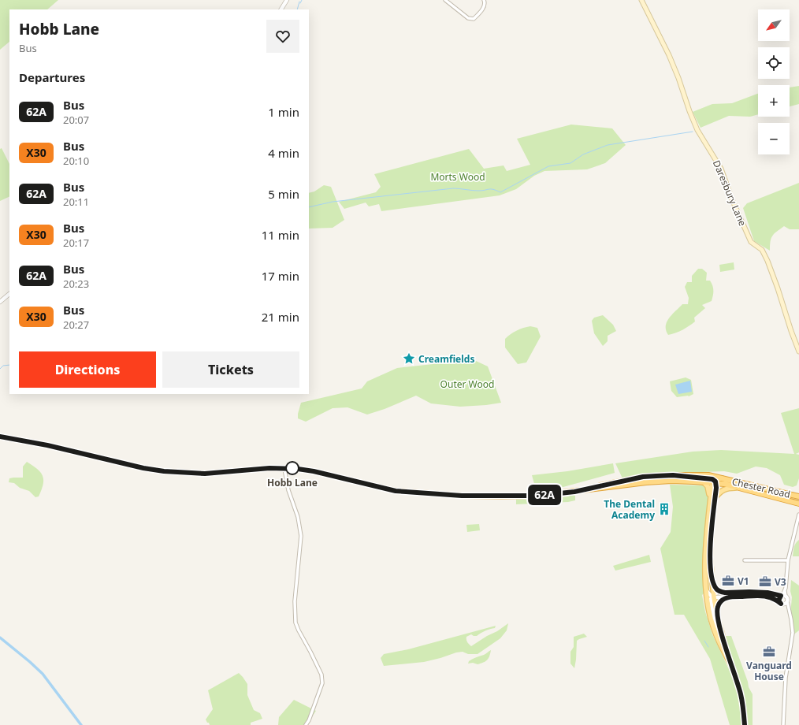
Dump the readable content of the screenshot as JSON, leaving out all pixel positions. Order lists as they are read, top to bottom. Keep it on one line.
{"streets":{"highway":["Chester Road"],"main road":["Daresbury Lane"]},"parks":["Morts Wood","Outer Wood"],"places":{"place":["Creamfields"],"other":["Hobb Lane"],"building":["The Dental Academy"],"office":["V1","V3","Vanguard House"]},"lines":["bus line 62A"],"north":"bottom left","page":{"on_map":"62A","map_buttons":["+","−"],"heading":[["Hobb Lane","Bus"],"Departures"],"list":[{"mark":"62A","name":"Bus","note":"20:07","value":"1 min"},{"mark":"X30","name":"Bus","note":"20:10","value":"4 min"},{"mark":"62A","name":"Bus","note":"20:11","value":"5 min"},{"mark":"X30","name":"Bus","note":"20:17","value":"11 min"},{"mark":"62A","name":"Bus","note":"20:23","value":"17 min"},{"mark":"X30","name":"Bus","note":"20:27","value":"21 min"}],"buttons":["Directions","Tickets"]}}
